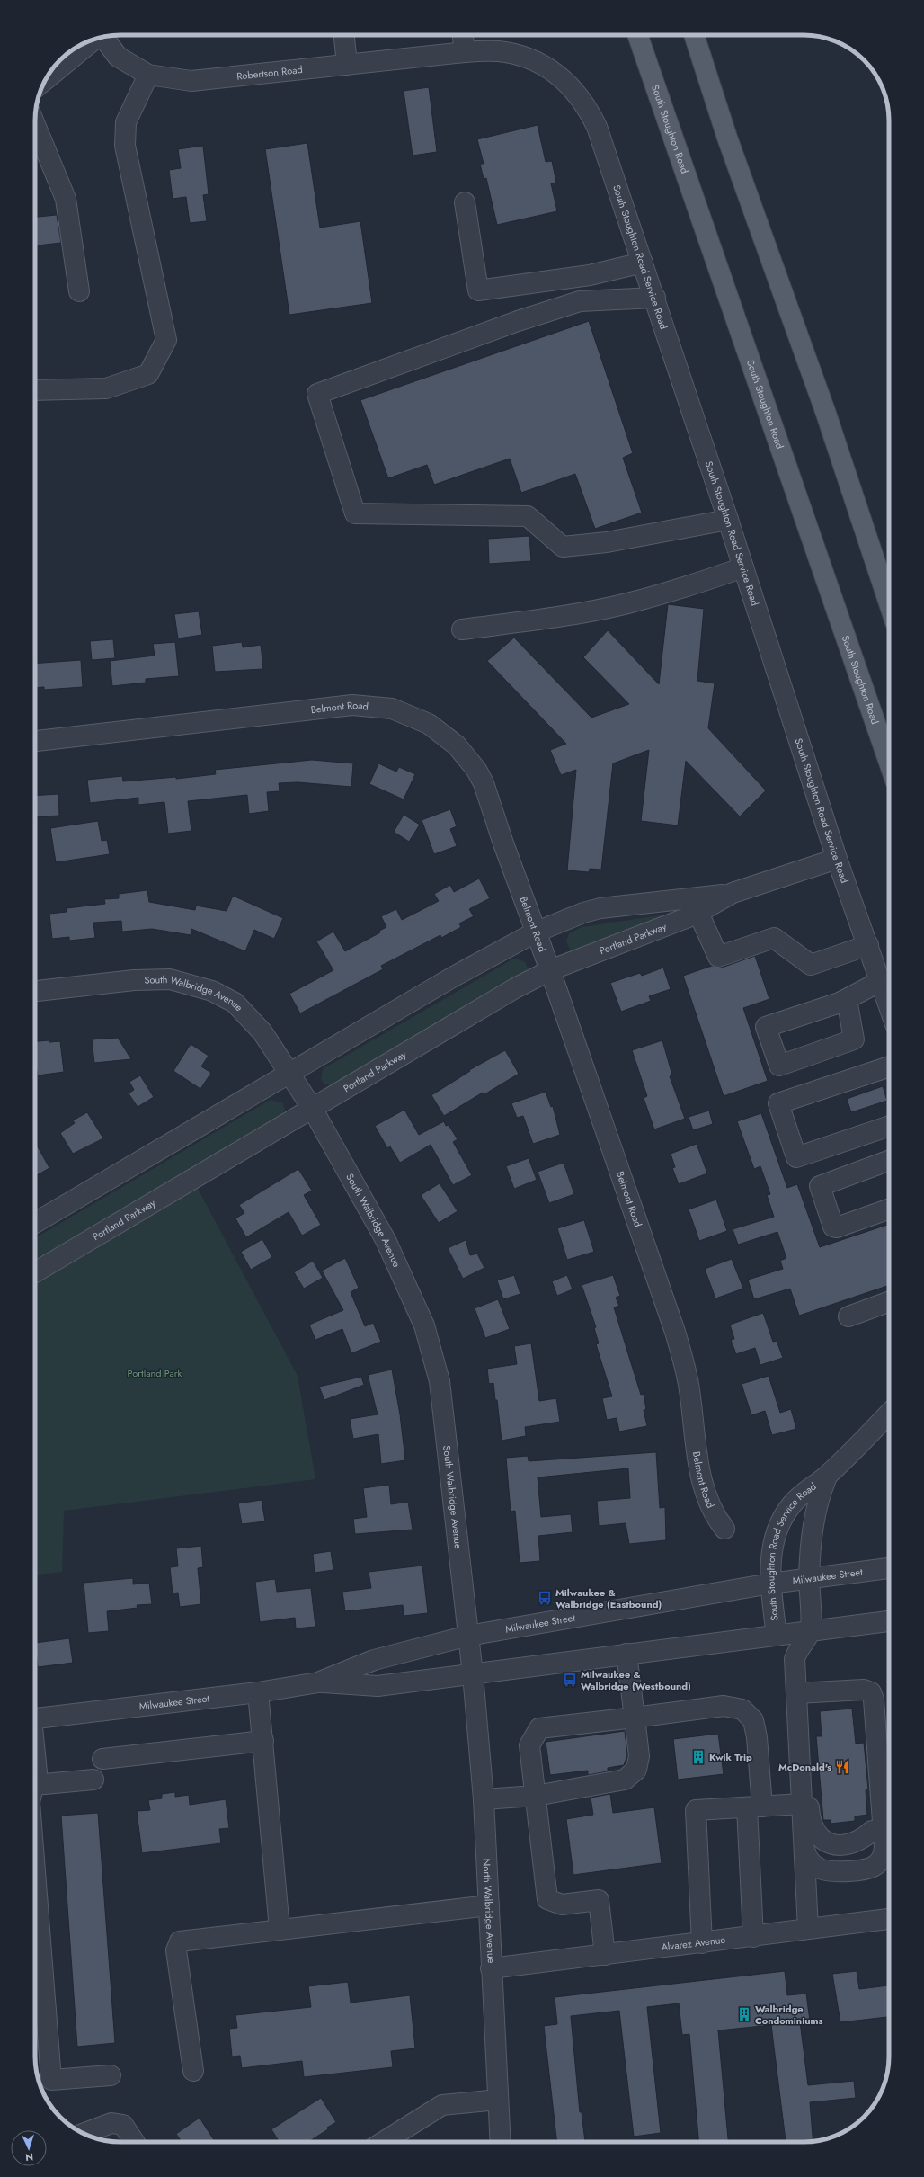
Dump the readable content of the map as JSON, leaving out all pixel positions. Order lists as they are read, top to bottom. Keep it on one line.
{"streets":{"main road":["South Stoughton Road"],"street":["Robertson Road","South Stoughton Road Service Road","Belmont Road","Portland Parkway","South Walbridge Avenue","Milwaukee Street","North Walbridge Avenue","Alvarez Avenue"]},"crossings":[["Robertson Road","South Stoughton Road Service Road"],["South Stoughton Road Service Road","Portland Parkway"],["South Stoughton Road Service Road","Milwaukee Street"],["Belmont Road","Portland Parkway"],["Portland Parkway","South Walbridge Avenue"],["South Walbridge Avenue","Milwaukee Street"],["South Walbridge Avenue","North Walbridge Avenue"],["Milwaukee Street","North Walbridge Avenue"],["North Walbridge Avenue","Alvarez Avenue"]],"parks":["Portland Park"],"places":{"bus stop":["Milwaukee & Walbridge (Eastbound)","Milwaukee & Walbridge (Westbound)"],"building":["Kwik Trip","Walbridge Condominiums"],"restaurant":["McDonald's"]},"north":"bottom"}
